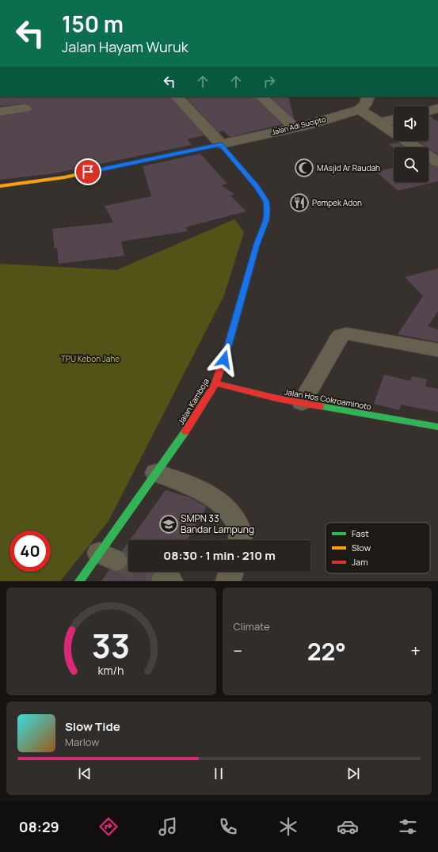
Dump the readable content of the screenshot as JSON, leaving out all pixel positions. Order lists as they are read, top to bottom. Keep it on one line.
{"streets":{"street":["Jalan Adi Sucipto","Jalan Hos Cokroaminoto","Jalan Kamboja"]},"crossings":[["Jalan Adi Sucipto","Jalan Kamboja"],["Jalan Hos Cokroaminoto","Jalan Kamboja"]],"parks":["TPU Kebon Jahe"],"places":{"mosque":["MAsjid Ar Raudah"],"restaurant":["Pempek Adon"],"school or university":["SMPN 33 Bandar Lampung"]},"legend":["Fast","Slow","Jam"],"page":{"turn":["150 m","Jalan Hayam Wuruk"],"limit":"40","trip":"08:30 · 1 min · 210 m","tile":"Climate","heat":["−","22°","+"],"song":["Slow Tide","Marlow"],"tabs":"08:29","gauge":["33","km/h"]}}
